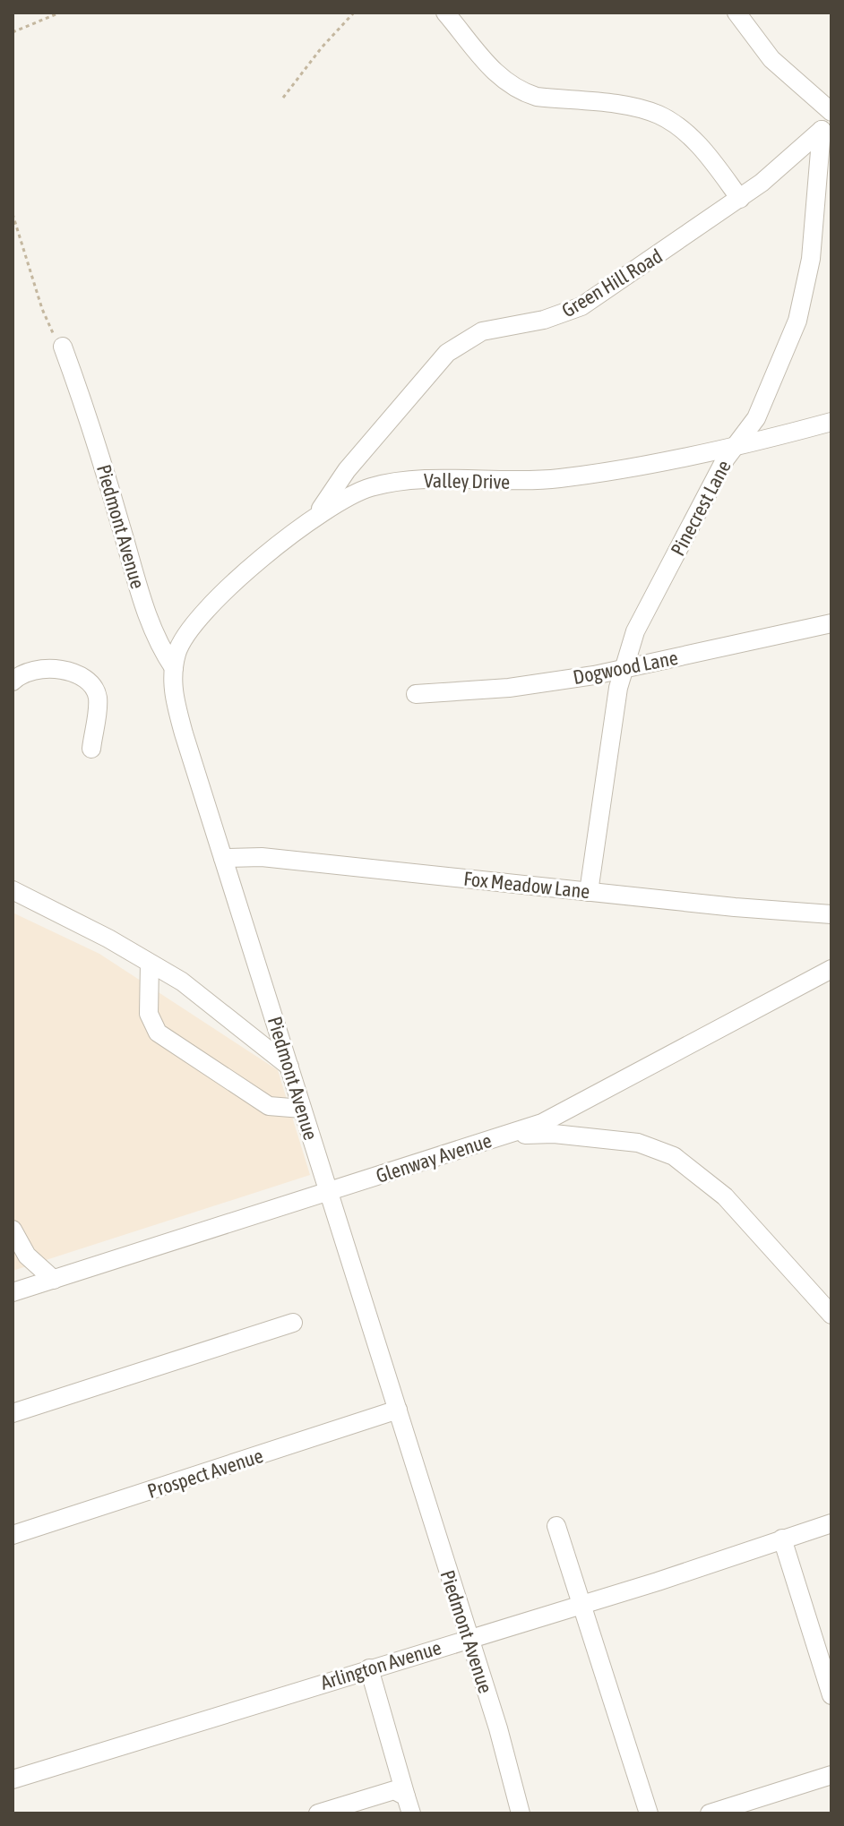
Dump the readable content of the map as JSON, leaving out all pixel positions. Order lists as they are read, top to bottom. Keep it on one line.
{"streets":{"street":["Green Hill Road","Valley Drive","Pinecrest Lane","Piedmont Avenue","Dogwood Lane","Fox Meadow Lane","Glenway Avenue","Prospect Avenue","Arlington Avenue"]},"crossings":[["Green Hill Road","Valley Drive"],["Green Hill Road","Pinecrest Lane"],["Valley Drive","Pinecrest Lane"],["Valley Drive","Piedmont Avenue"],["Pinecrest Lane","Dogwood Lane"],["Pinecrest Lane","Fox Meadow Lane"],["Piedmont Avenue","Fox Meadow Lane"],["Piedmont Avenue","Glenway Avenue"],["Piedmont Avenue","Prospect Avenue"],["Piedmont Avenue","Arlington Avenue"]]}
